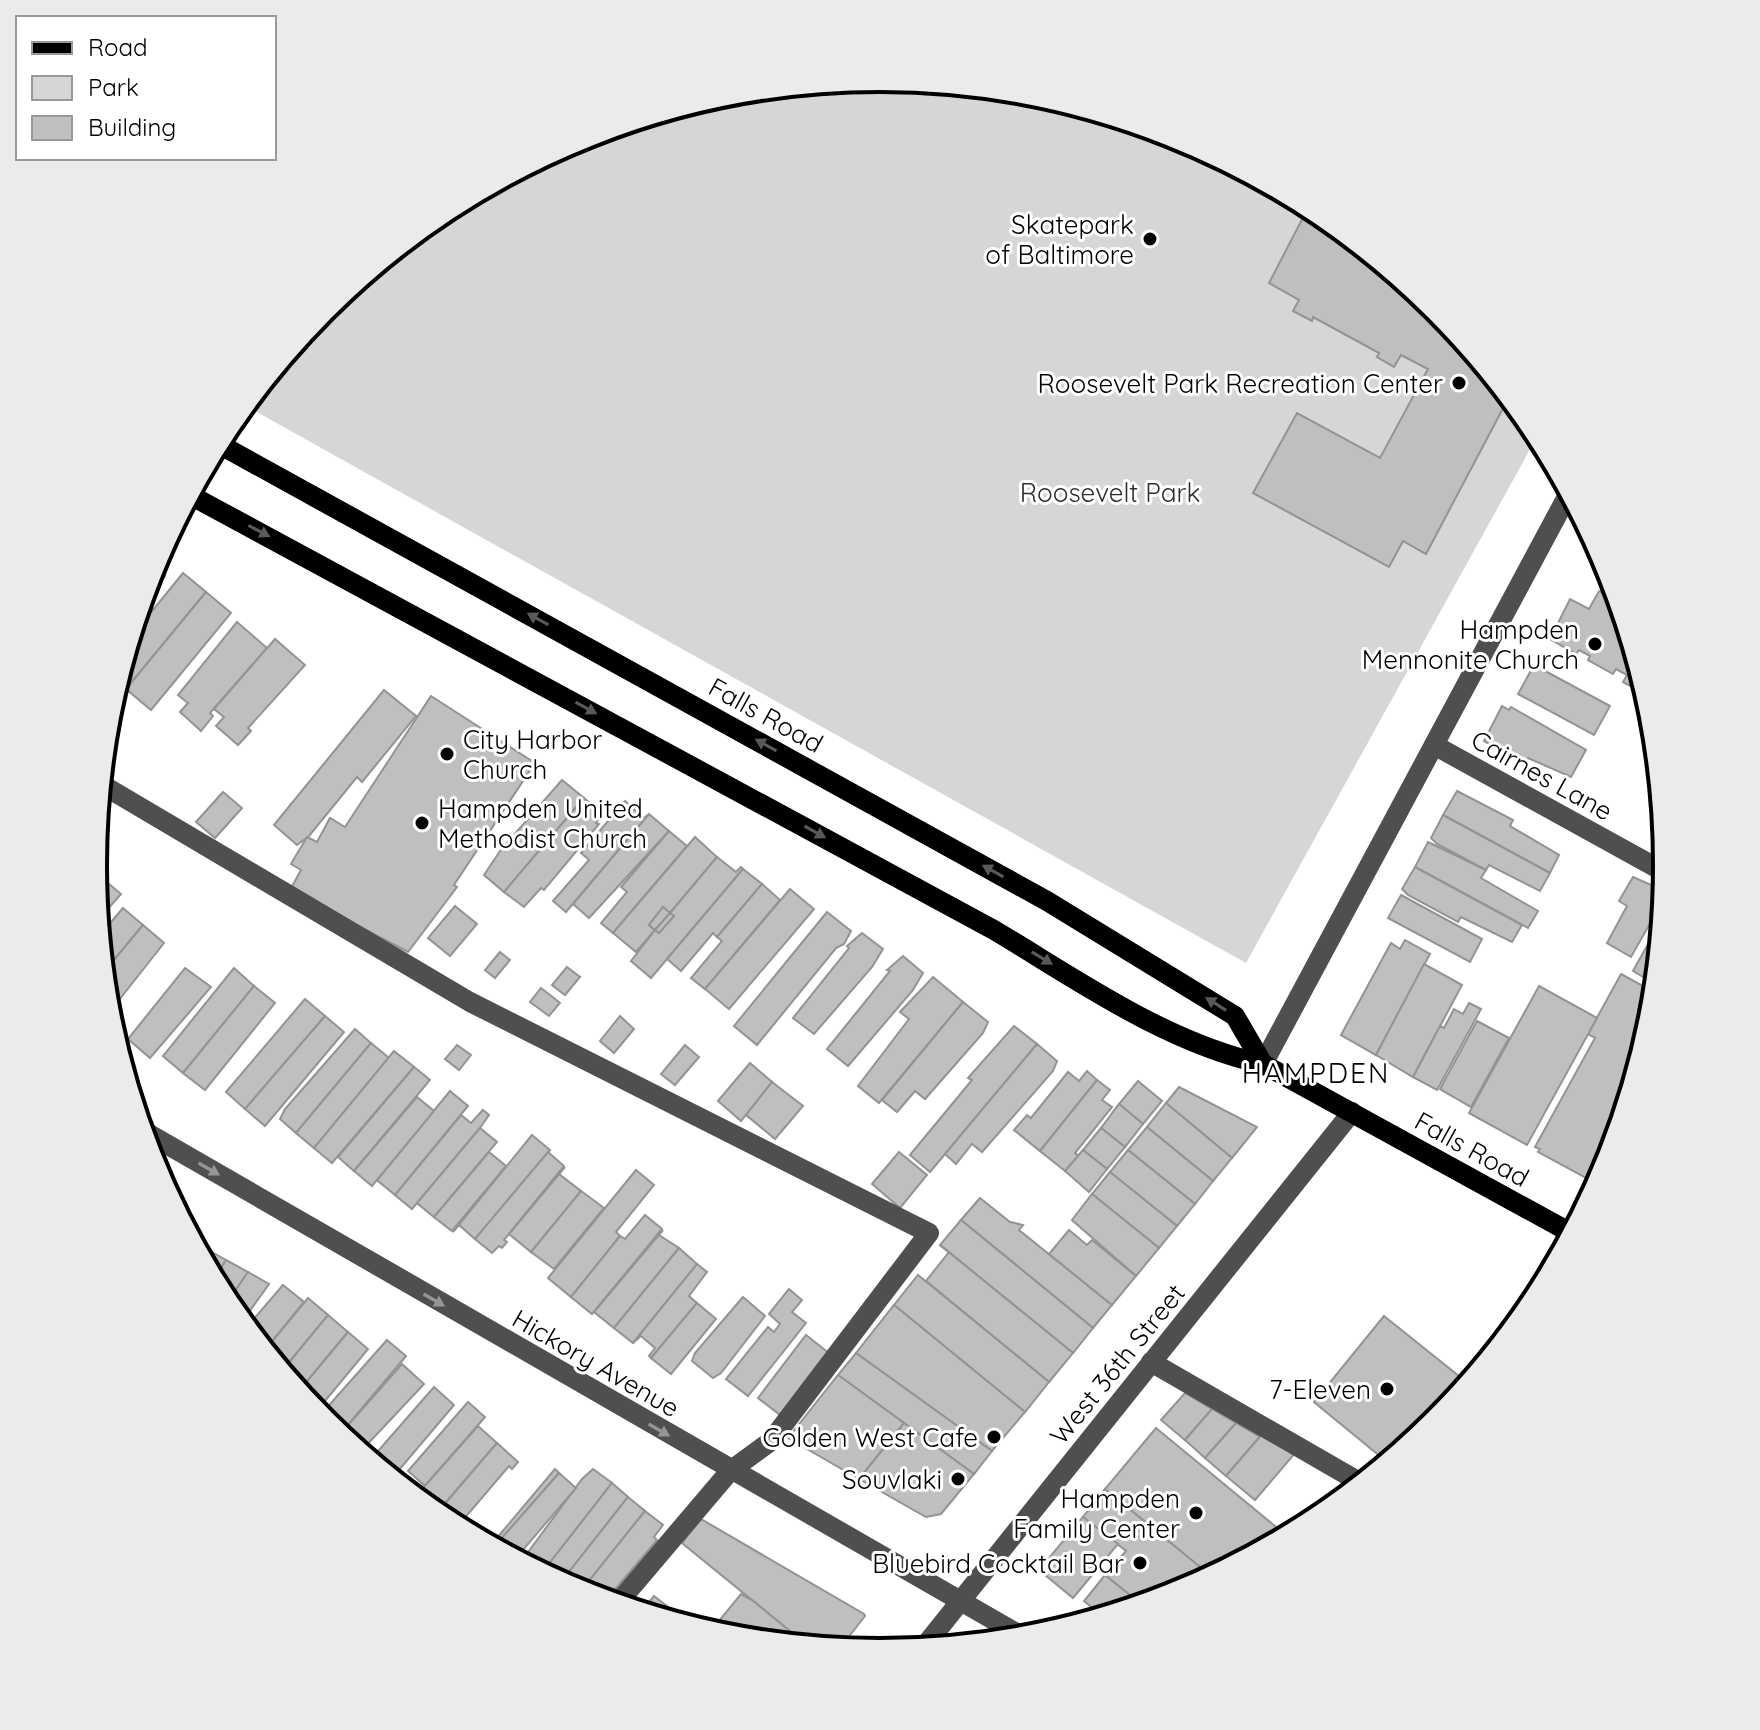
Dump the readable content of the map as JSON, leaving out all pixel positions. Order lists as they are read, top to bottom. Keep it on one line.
{"streets":{"main road":["Falls Road"],"street":["Cairnes Lane","Hickory Avenue","West 36th Street"]},"crossings":[["Falls Road","West 36th Street"],["Hickory Avenue","West 36th Street"]],"one_way":["Hickory Avenue"],"districts":["HAMPDEN"],"parks":["Roosevelt Park"],"places":["Skatepark of Baltimore","Roosevelt Park Recreation Center","Hampden Mennonite Church","City Harbor Church","Hampden United Methodist Church","7-Eleven","Golden West Cafe","Souvlaki","Hampden Family Center","Bluebird Cocktail Bar"],"legend":["Road","Park","Building"]}
